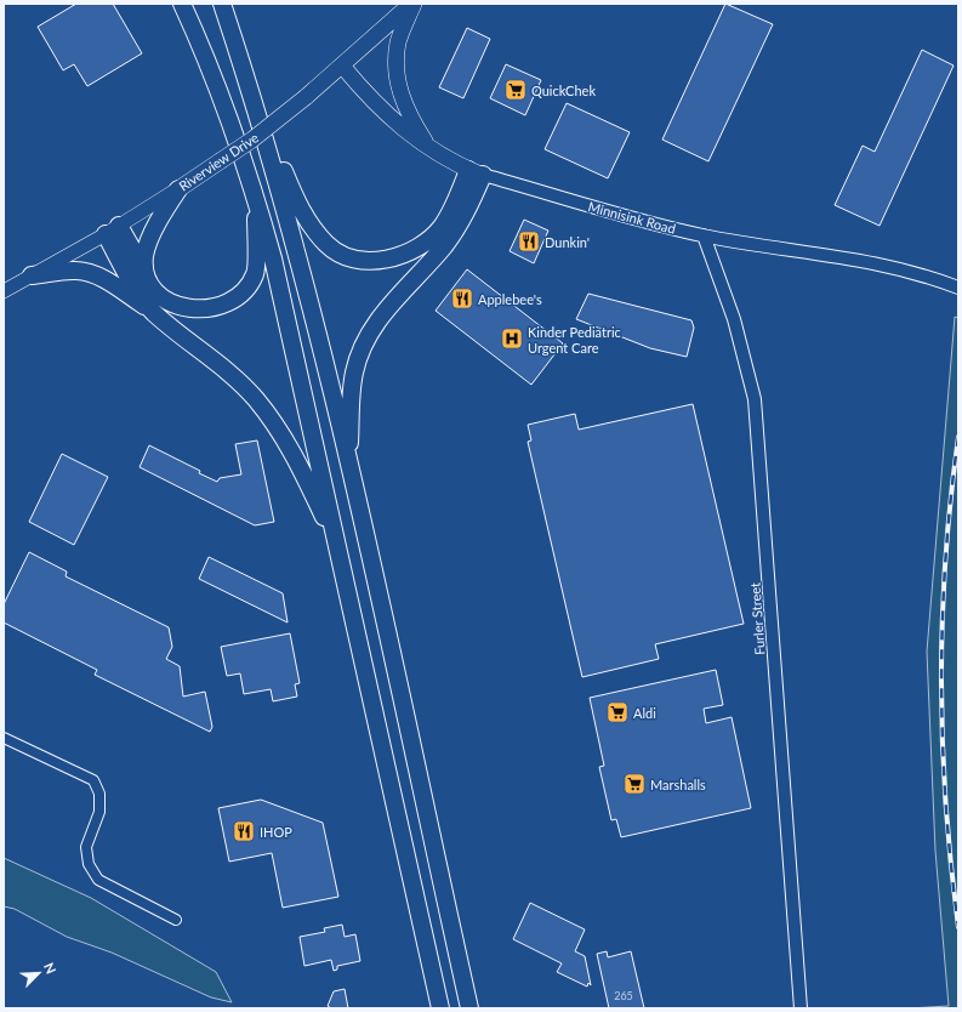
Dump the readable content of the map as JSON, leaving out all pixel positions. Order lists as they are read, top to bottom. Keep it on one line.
{"streets":{"main road":["Riverview Drive","Minnisink Road"],"street":["Furler Street"]},"crossings":[["Riverview Drive","Minnisink Road"],["Minnisink Road","Furler Street"]],"places":{"supermarket":["QuickChek","Aldi","Marshalls"],"restaurant":["Dunkin'","Applebee's","IHOP"],"hospital":["Kinder Pediatric Urgent Care"]},"house_numbers":["265"],"north":"top right"}
